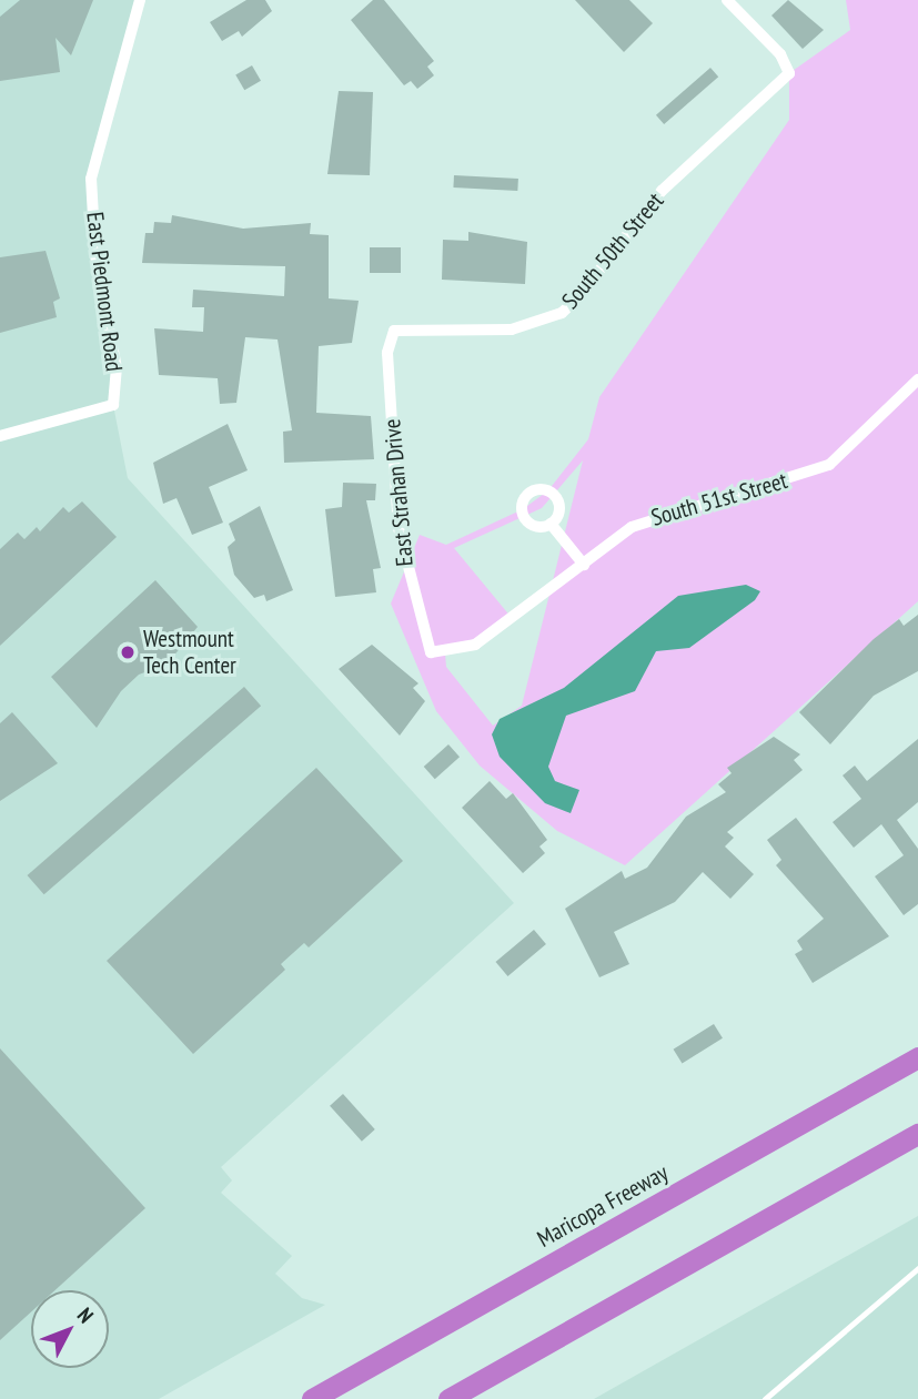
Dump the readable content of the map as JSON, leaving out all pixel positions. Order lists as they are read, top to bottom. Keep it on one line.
{"streets":{"highway":["Maricopa Freeway"],"street":["South 50th Street","East Piedmont Road","East Strahan Drive","South 51st Street"]},"crossings":[["South 50th Street","East Strahan Drive"],["East Strahan Drive","South 51st Street"]],"places":["Westmount Tech Center"],"north":"top right"}
